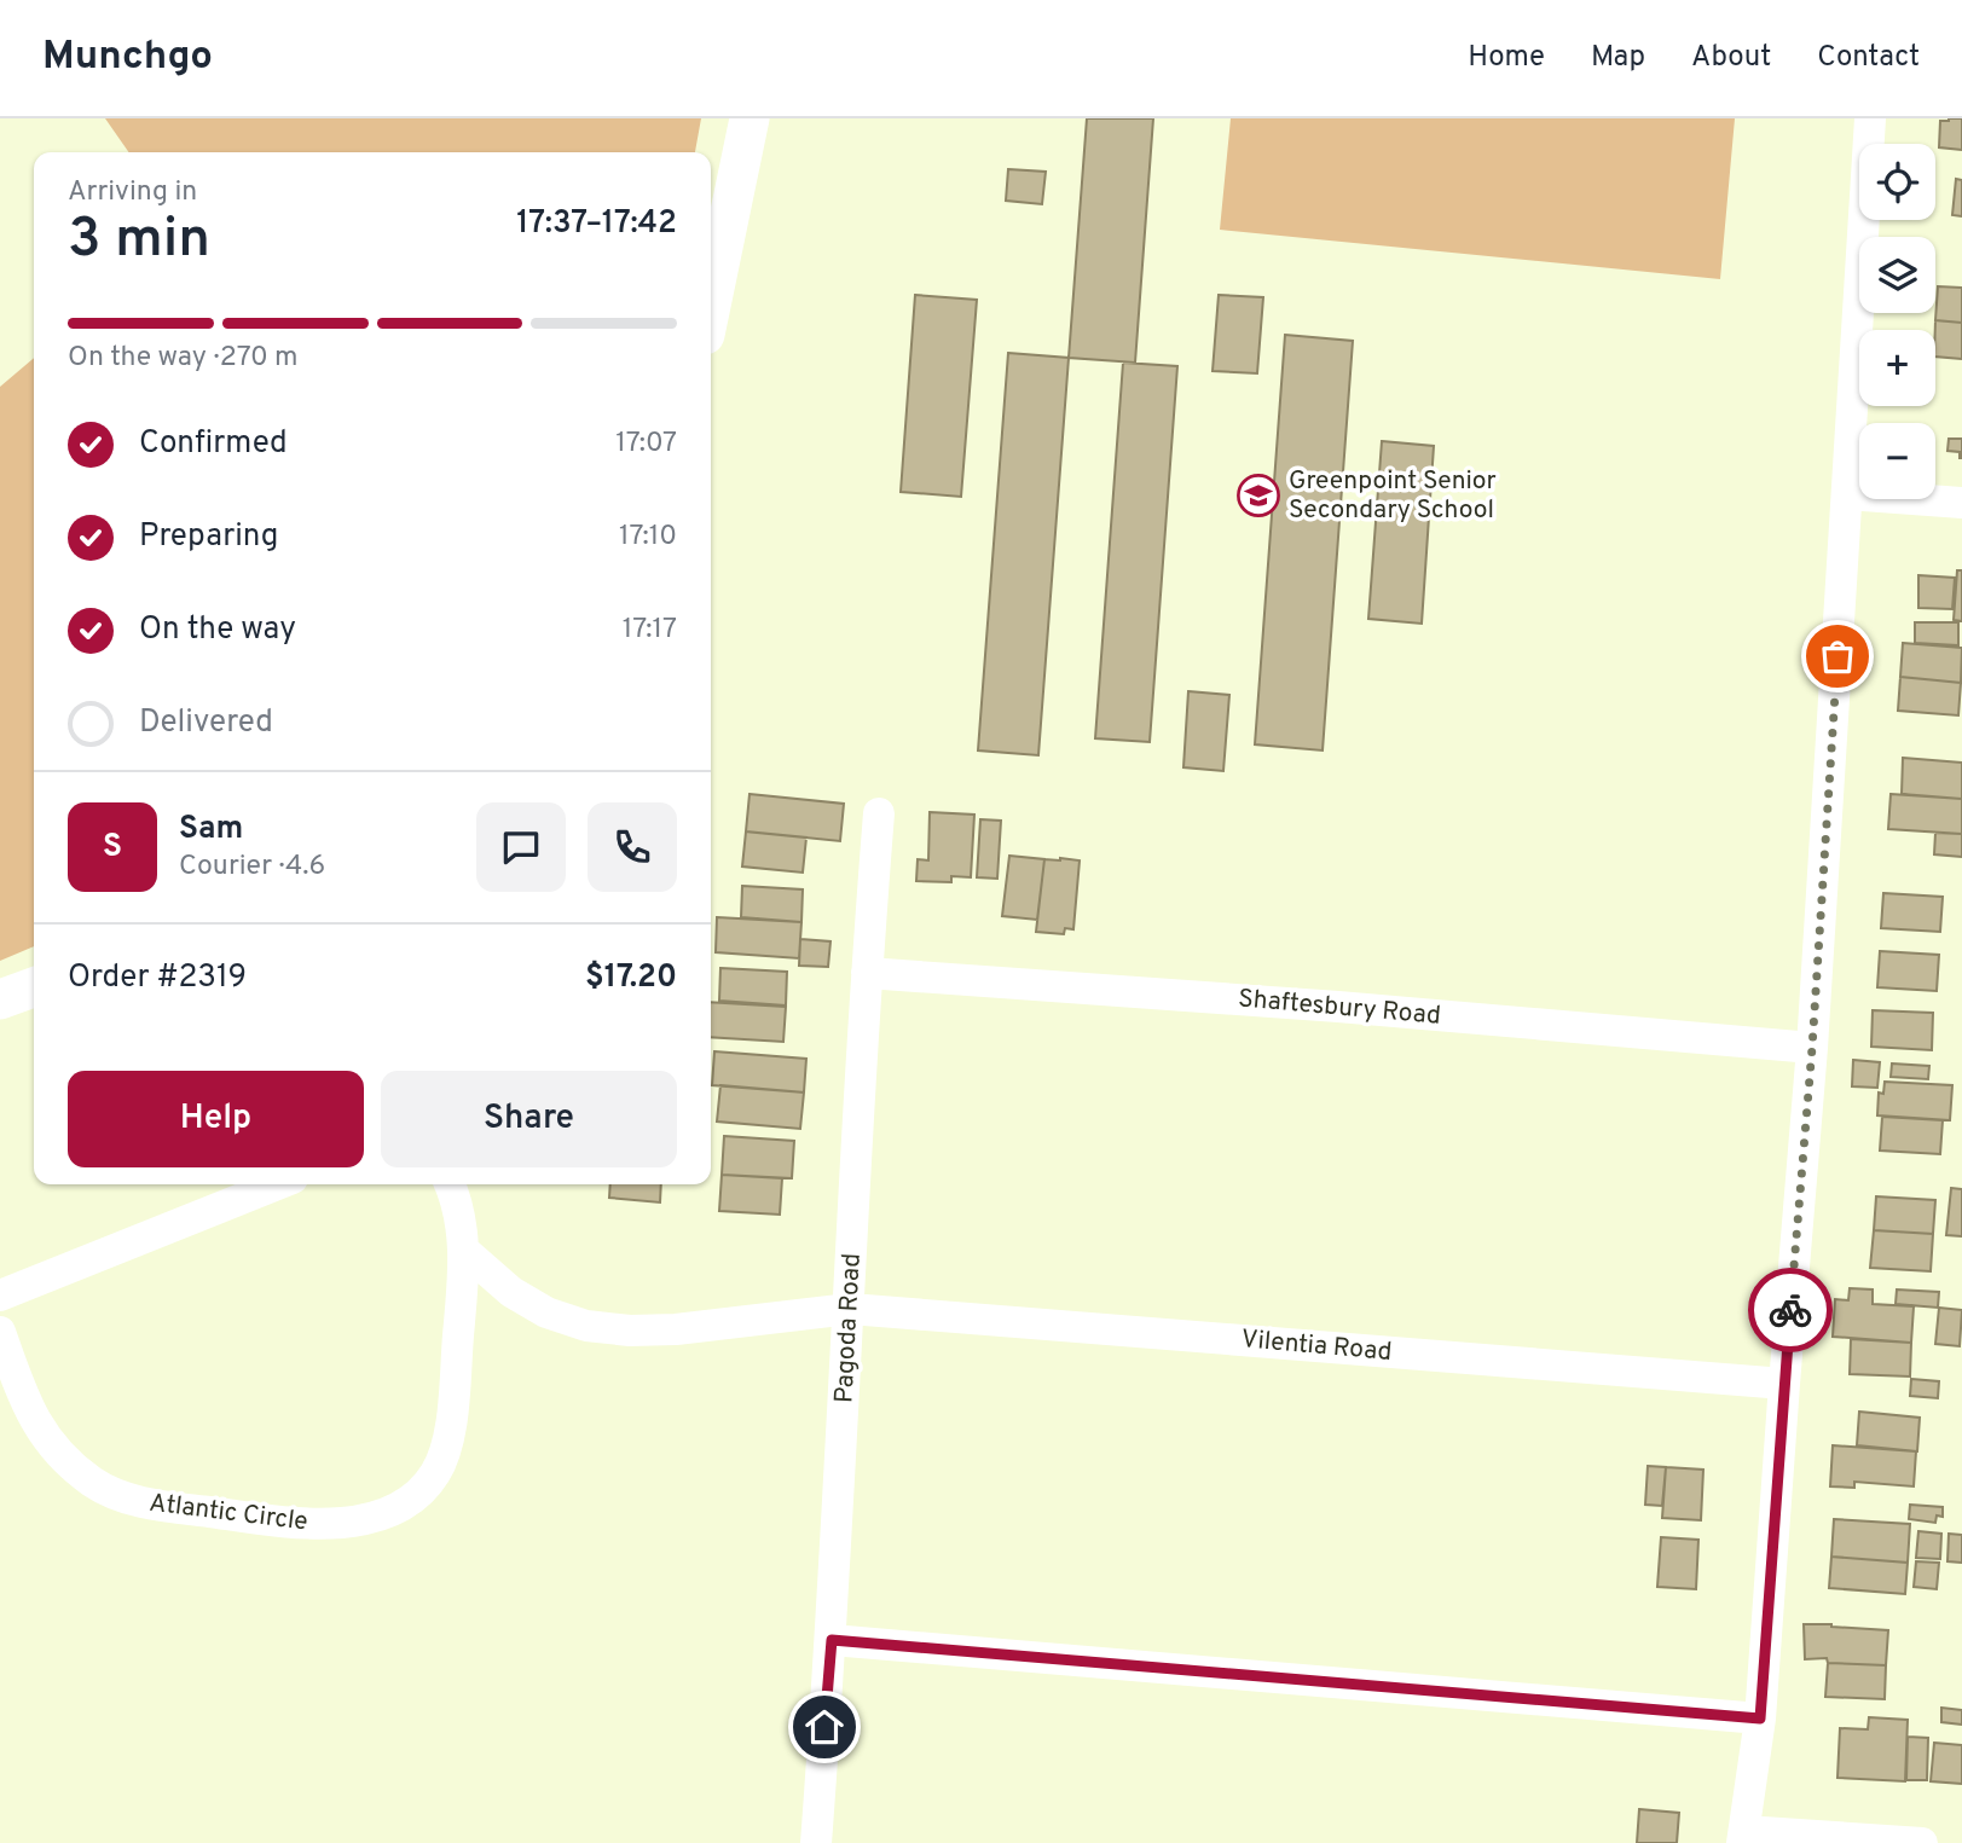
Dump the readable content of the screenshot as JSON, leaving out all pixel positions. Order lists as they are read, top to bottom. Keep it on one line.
{"streets":{"street":["Shaftesbury Road","Pagoda Road","Vilentia Road","Atlantic Circle"]},"crossings":[["Shaftesbury Road","Pagoda Road"],["Pagoda Road","Vilentia Road"],["Vilentia Road","Atlantic Circle"]],"places":{"school or university":["Greenpoint Senior Secondary School"]},"page":{"header":"Munchgo","nav":["Home","Map","About","Contact"],"map_buttons":["+","−"],"heading":["3 min","Arriving in","17:37–17:42"],"panel":["Sam","Courier · 4.6","Order #2319","$17.20"],"bar":"On the way · 270 m","list":[["Confirmed","17:07"],["Preparing","17:10"],["On the way","17:17"],"Delivered"],"round":"S","buttons":["Help","Share"]}}
